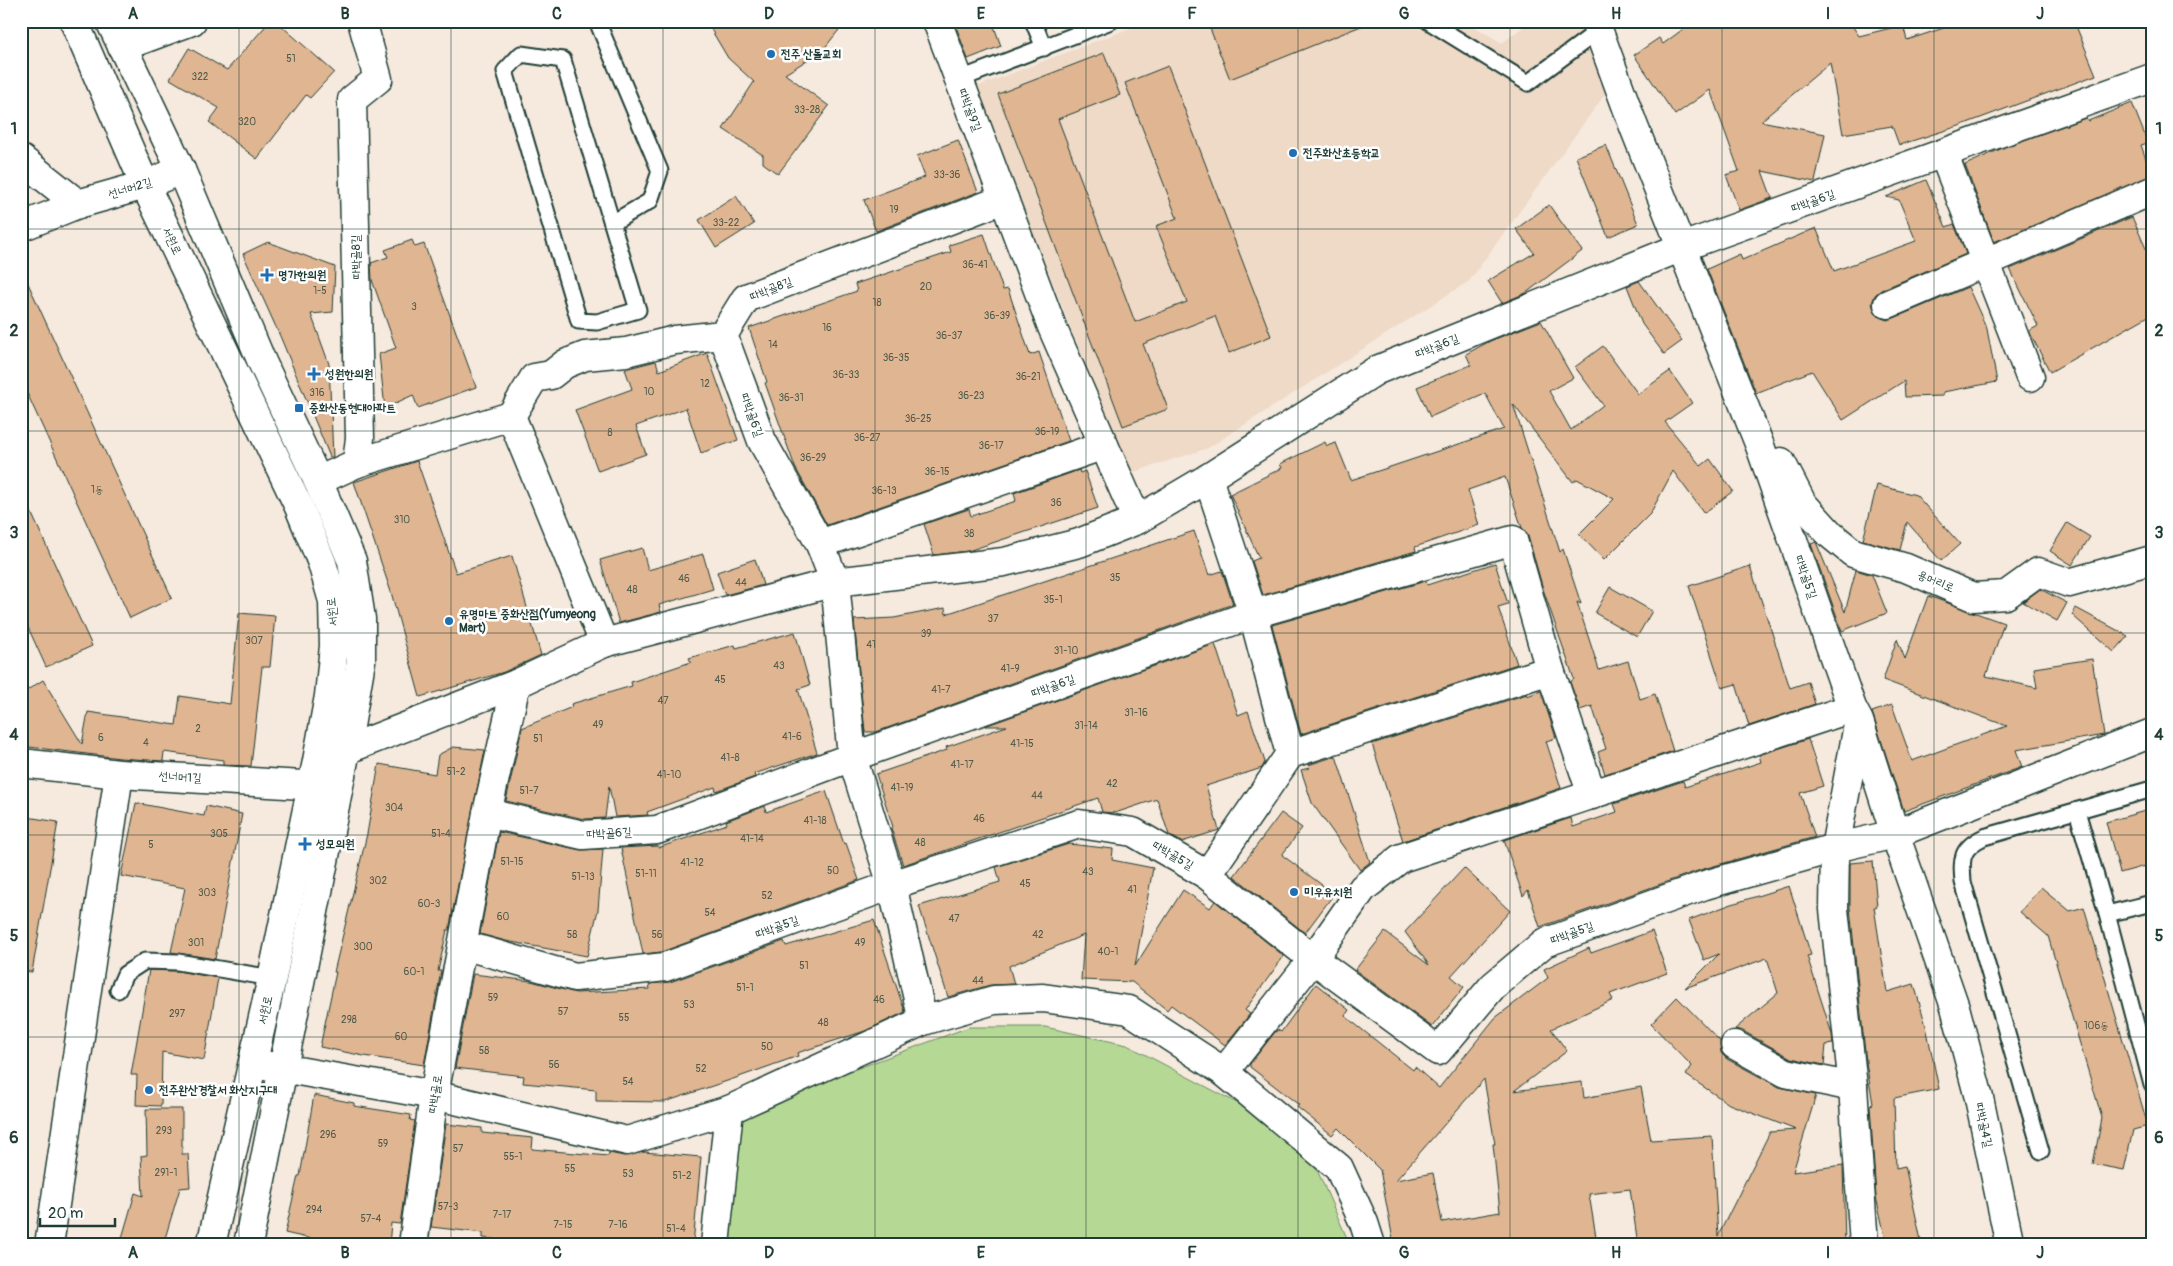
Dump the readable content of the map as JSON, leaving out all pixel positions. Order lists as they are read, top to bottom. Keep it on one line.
{"streets":{"street":["따박골9길","선너머2길","따박골6길","서원로","따박골8길","따박골5길","용머리로","선너머1길","따박골로","따박골4길"]},"crossings":[["따박골9길","따박골6길"],["따박골9길","따박골8길"],["선너머2길","서원로"],["따박골6길","서원로"],["따박골6길","따박골8길"],["따박골6길","따박골5길"],["따박골6길","선너머1길"],["서원로","선너머1길"],["따박골5길","용머리로"],["따박골5길","따박골로"],["따박골5길","따박골4길"]],"places":{"other":["전주 산돌교회","전주화산초등학교","유명마트 중화산점(Yumyeong Mart)","미우유치원","전주완산경찰서 화산지구대"],"health":["명가한의원","성원한의원","성모의원"],"transit":["중화산동현대아파트"]},"house_numbers":["51","322","33-28","320","33-36","19","33-22","36-41","20","1-5","18","3","36-39","16","36-37","14","36-35","36-33","36-21","12","10","316","36-23","36-31","36-25","36-19","8","36-27","36-17","36-29","36-15","1동","36-13","36","310","38","35","46","44","48","35-1","37","39","307","41","31-10","43","41-9","45","41-7","47","31-16","49","31-14","2","41-6","6","51","4","41-15","41-8","41-17","51-2","41-10","42","41-19","51-7","44","304","46","41-18","305","51-4","41-14","48","5","51-15","41-12","50","43","51-11","51-13","302","45","41","303","52","60-3","54","60","47","58","56","42","301","49","300","40-1","51","60-1","44","51-1","59","46","53","57","297","55","298","48","106동","60","50","58","56","52","54","293","296","59","57","55-1","55","291-1","53","51-2","57-3","294","7-17","57-4","7-15","7-16","51-4"],"scale_bar":"20 m","grid":{"columns":["A","B","C","D","E","F","G","H","I","J"],"rows":["1","2","3","4","5","6"]}}
